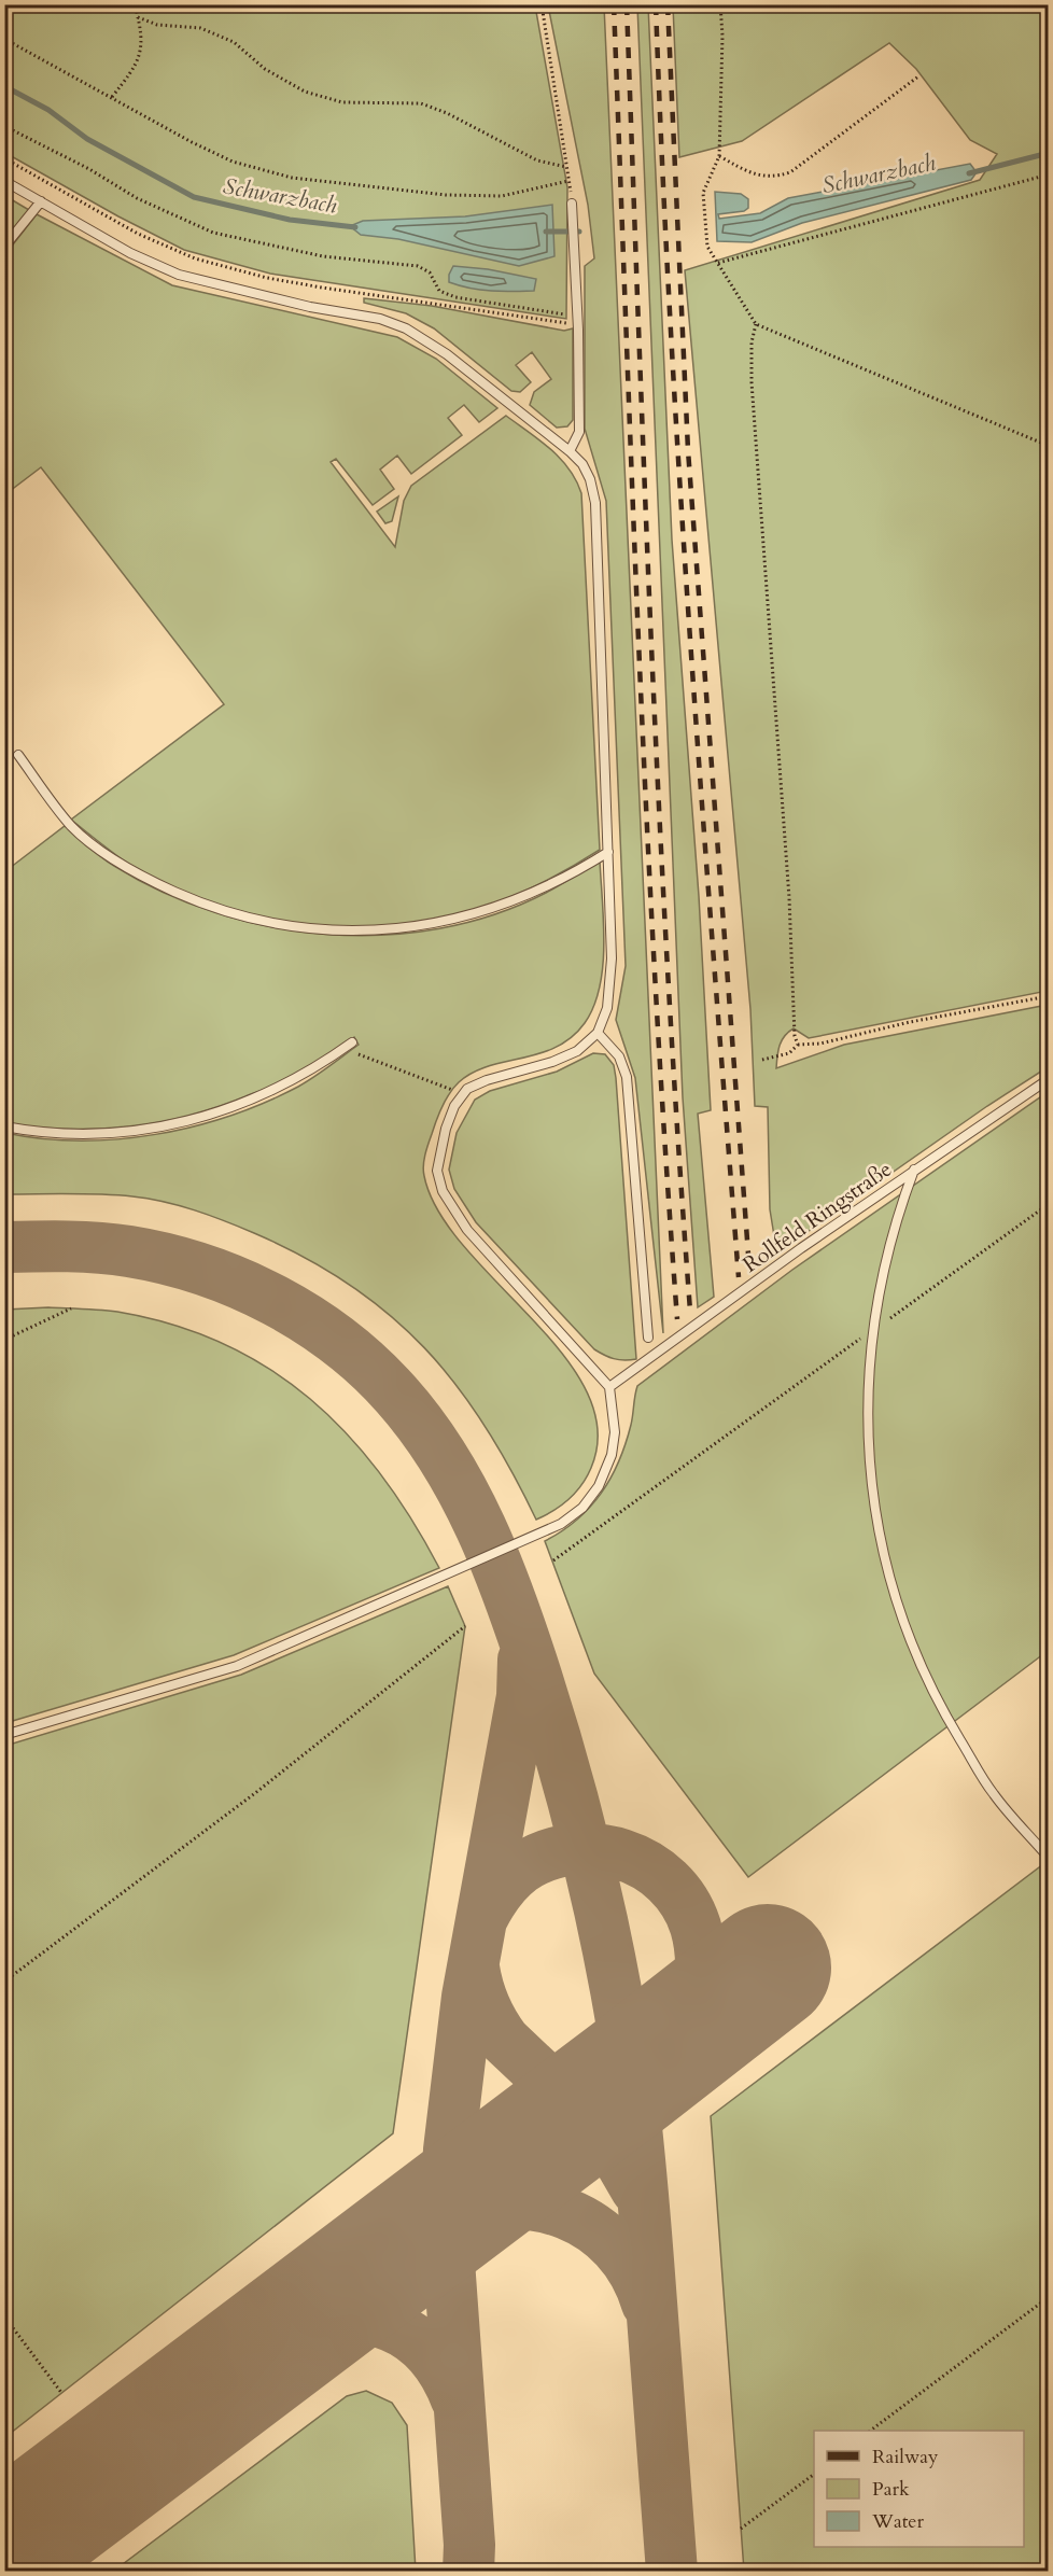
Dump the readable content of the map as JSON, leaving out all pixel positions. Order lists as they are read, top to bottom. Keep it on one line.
{"streets":{"lane":["Rollfeld Ringstraße"]},"water":["Schwarzbach"],"legend":["Railway","Park","Water"]}
